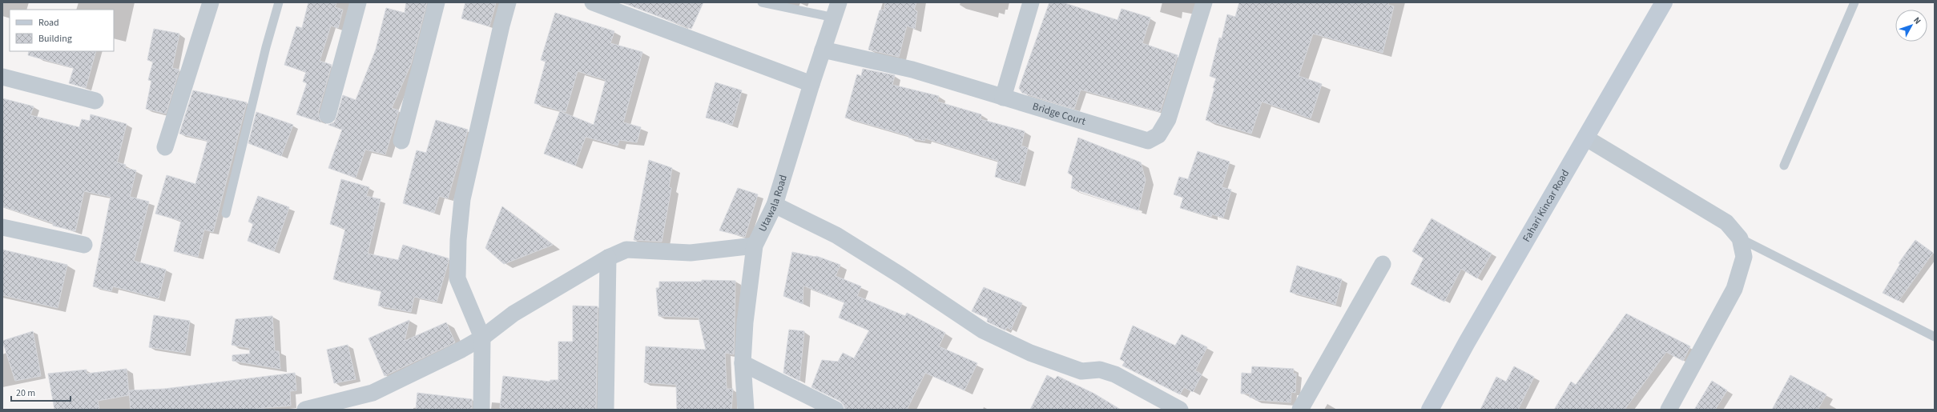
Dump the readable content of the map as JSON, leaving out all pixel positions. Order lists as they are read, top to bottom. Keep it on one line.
{"streets":{"street":["Bridge Court","Utawala Road","Fahari Kincar Road"]},"crossings":[["Bridge Court","Utawala Road"]],"legend":["Road","Building"],"scale_bar":"20 m","north":"top right"}
